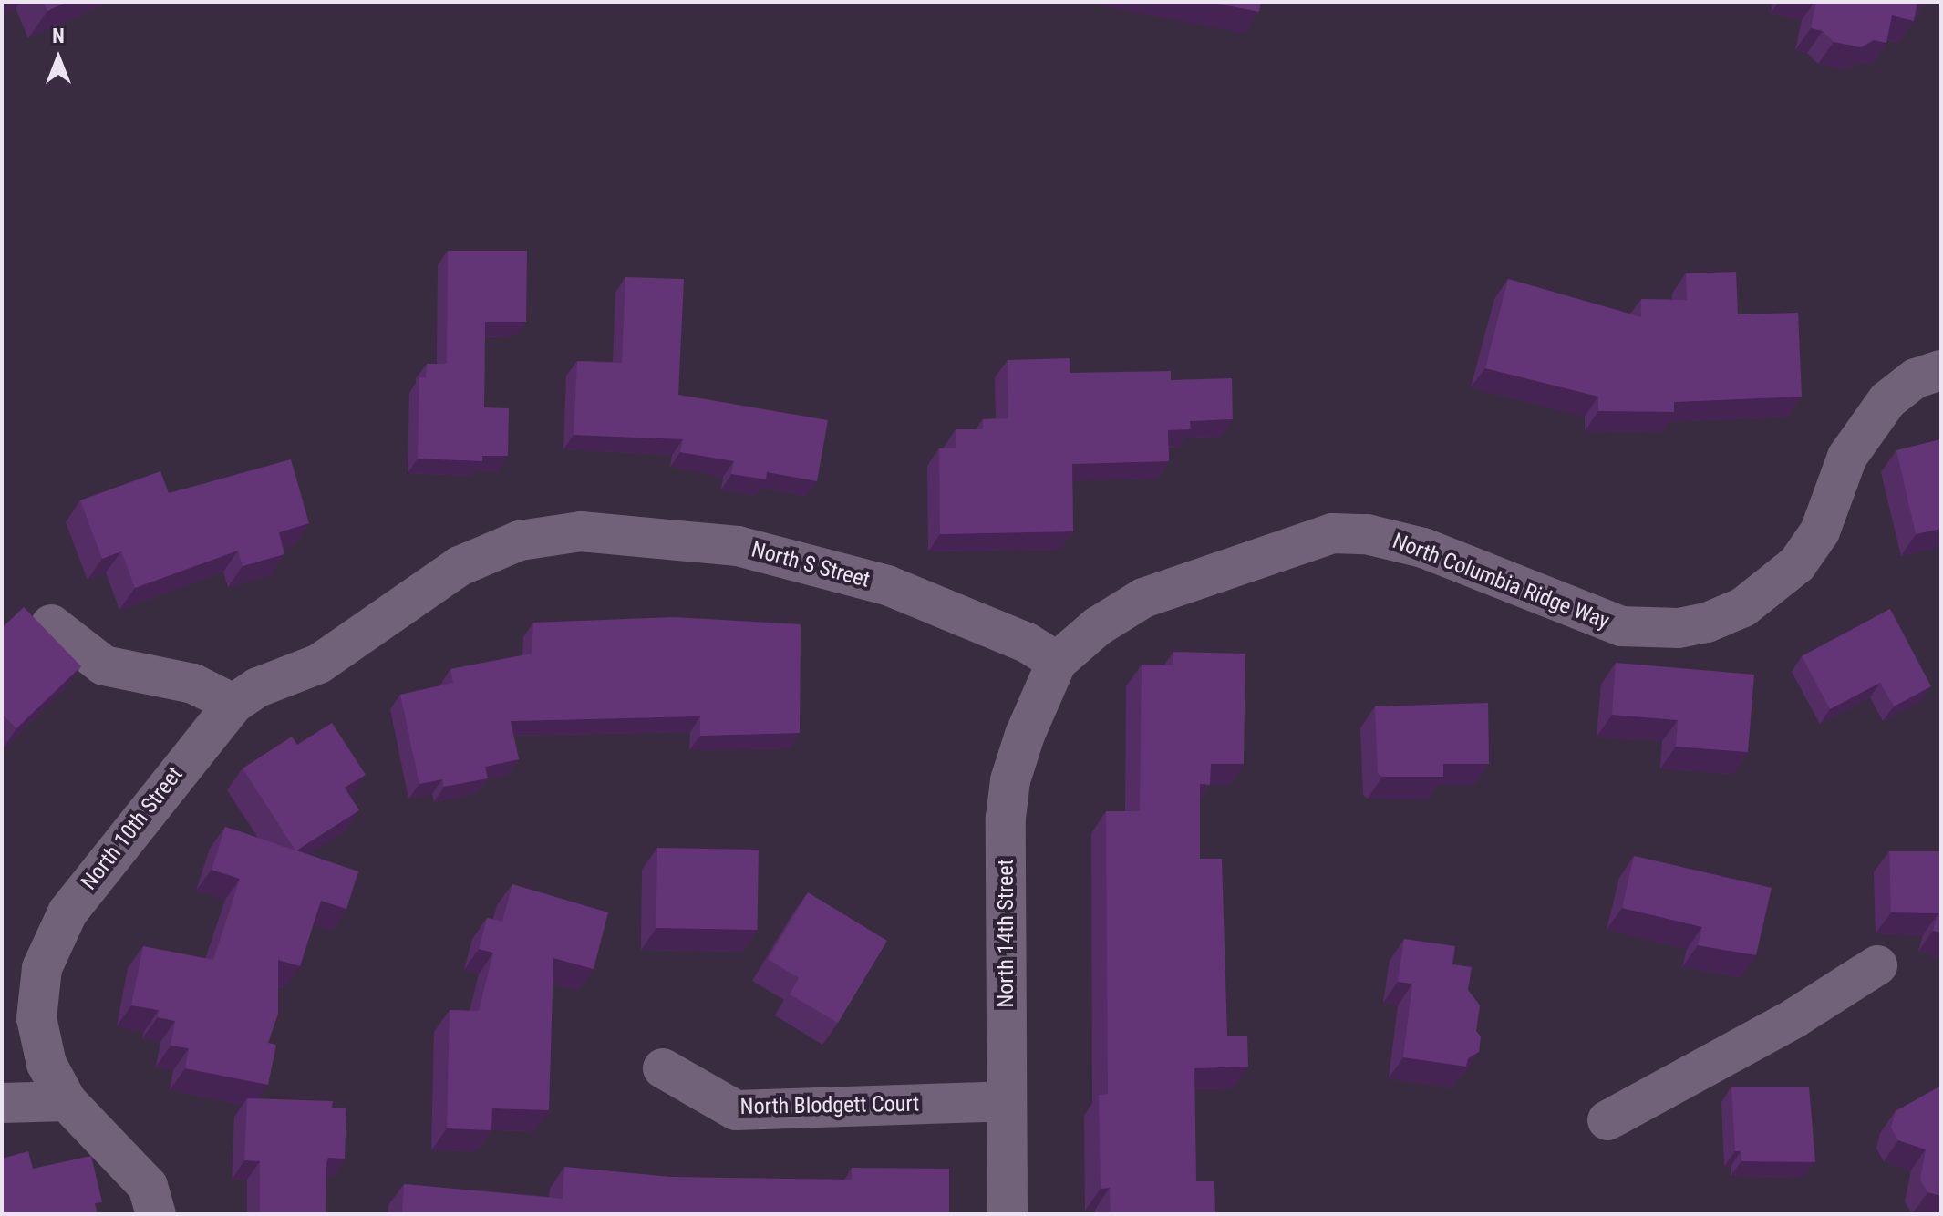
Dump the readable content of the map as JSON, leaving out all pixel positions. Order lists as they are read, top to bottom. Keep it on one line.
{"streets":{"street":["North S Street","North Columbia Ridge Way","North 10th Street","North 14th Street","North Blodgett Court"]},"crossings":[["North S Street","North Columbia Ridge Way"],["North S Street","North 10th Street"],["North S Street","North 14th Street"],["North Columbia Ridge Way","North 14th Street"],["North 14th Street","North Blodgett Court"]],"north":"top"}
